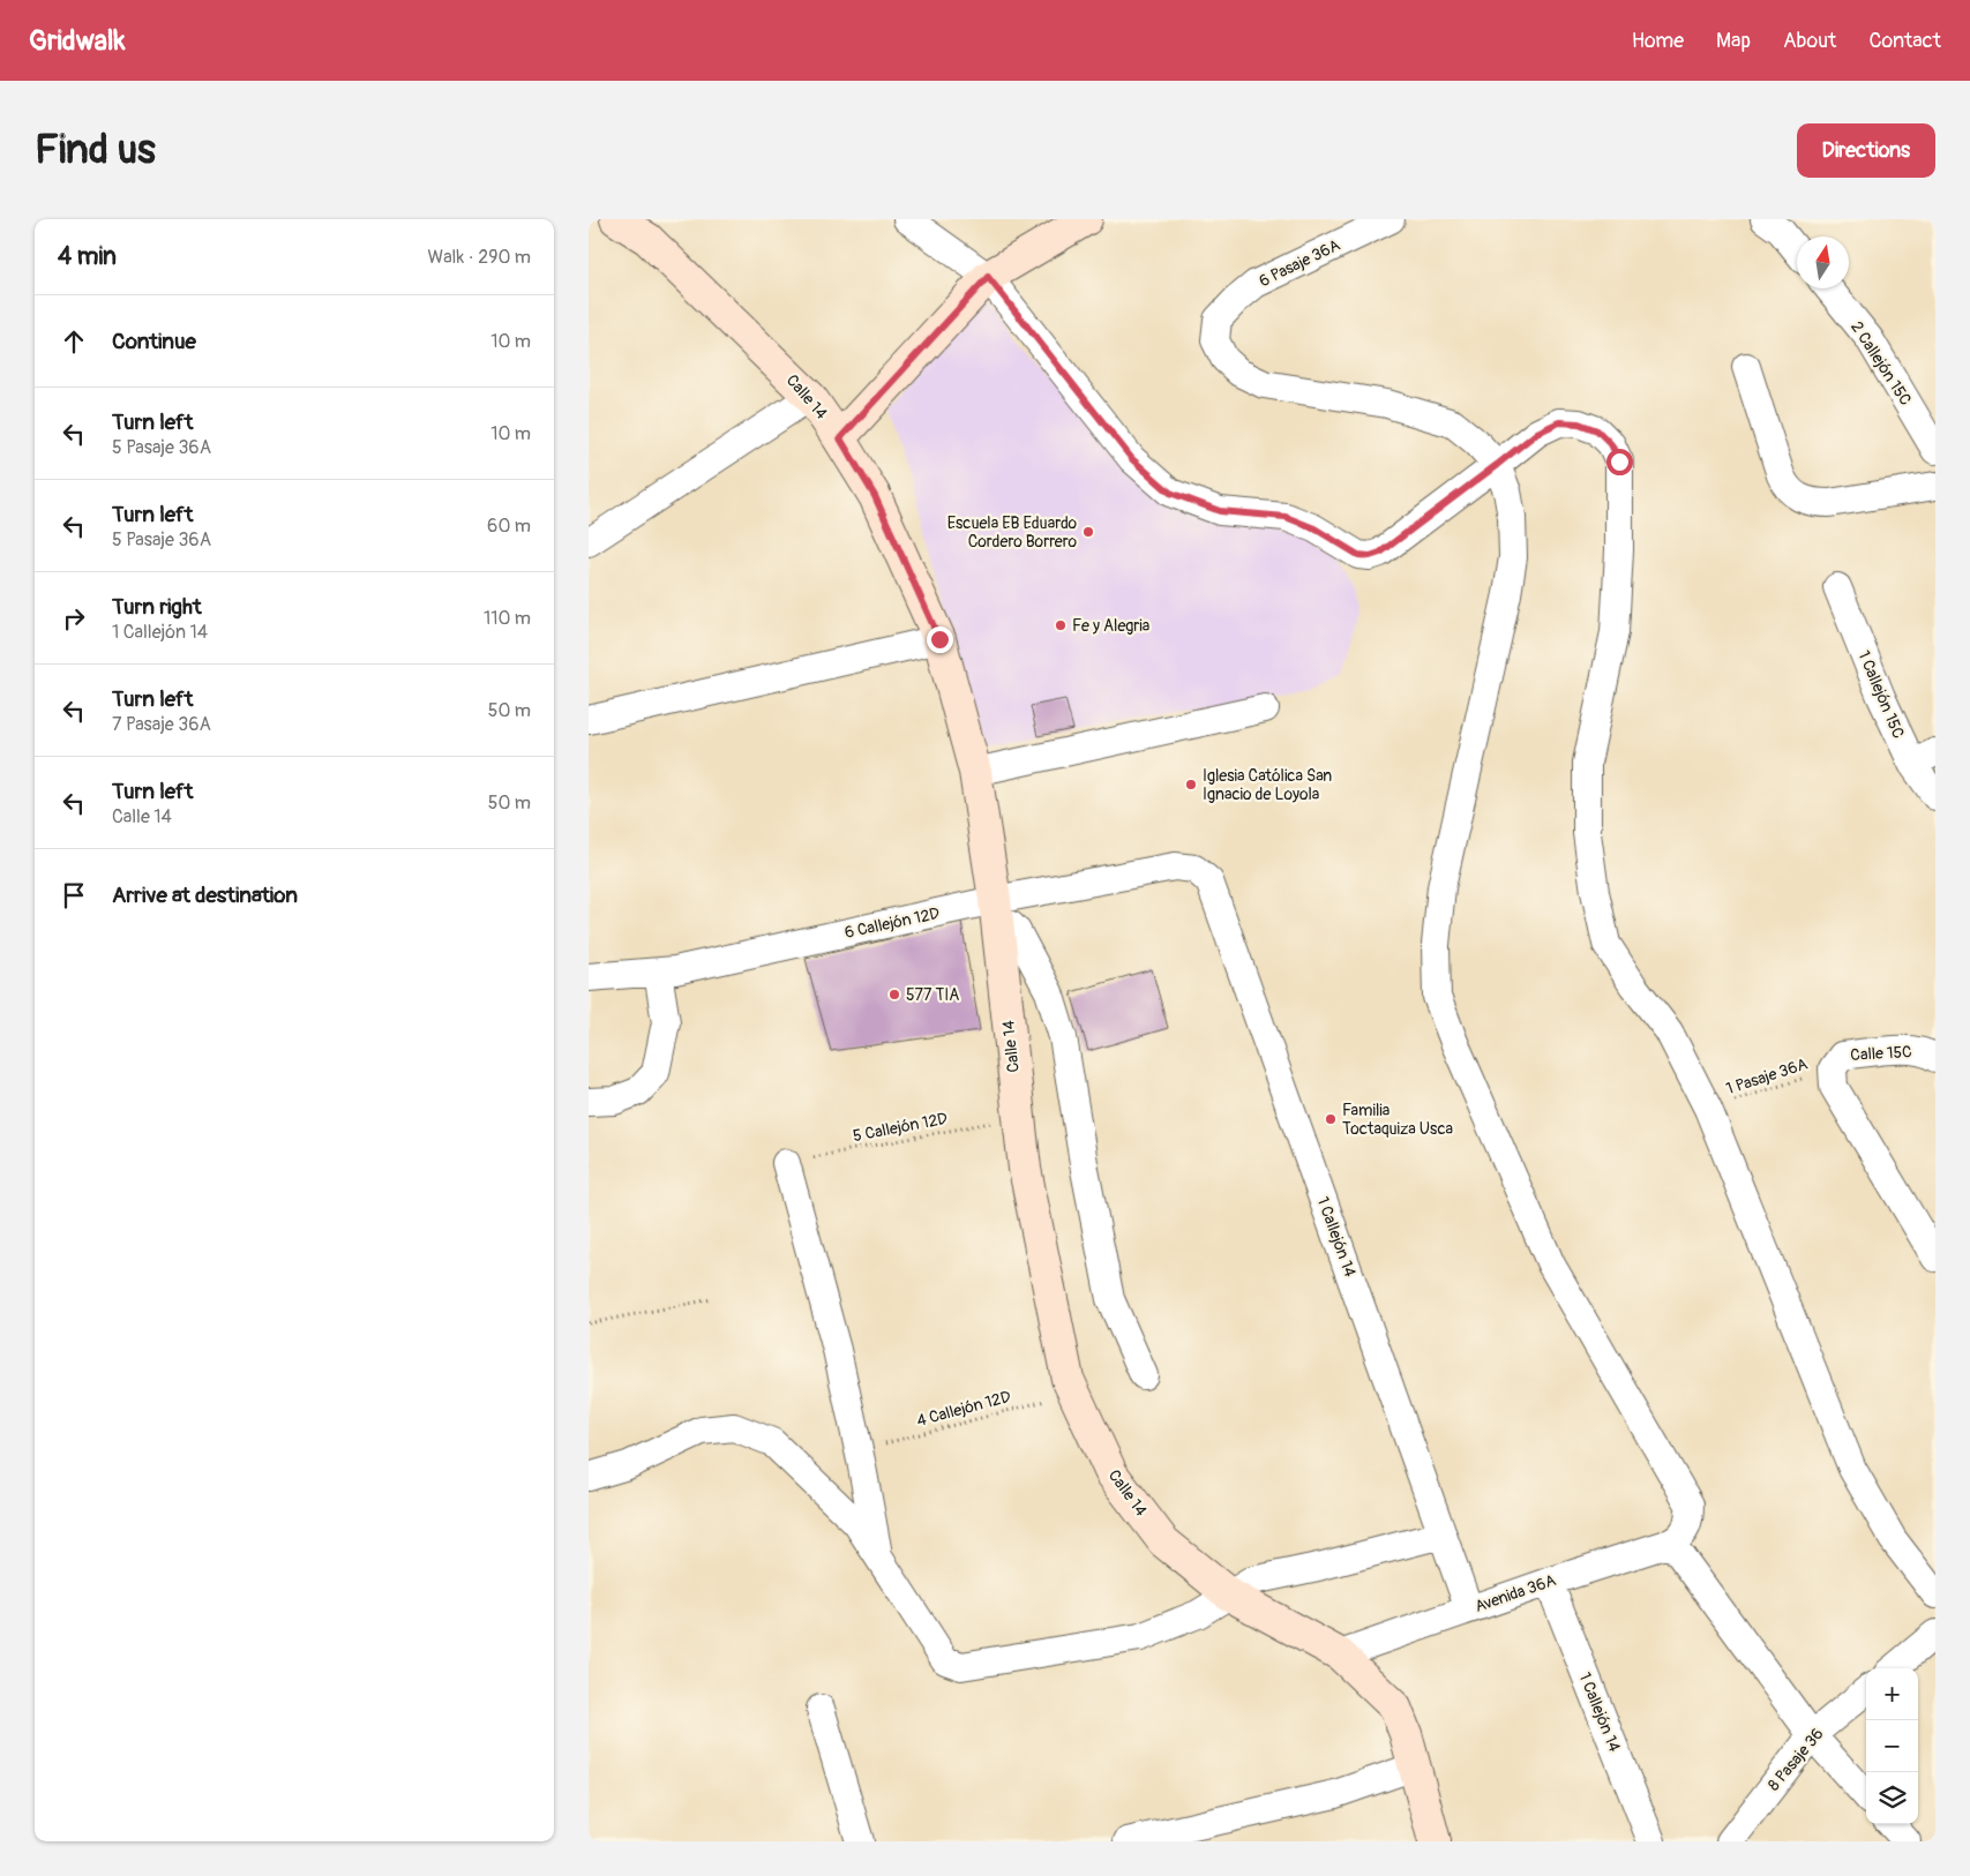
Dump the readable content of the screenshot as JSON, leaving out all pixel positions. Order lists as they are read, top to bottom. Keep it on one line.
{"streets":{"street":["6 Pasaje 36A","2 Callejón 15C","Calle 14","1 Callejón 15C","6 Callejón 12D","Calle 15C","1 Callejón 14","Avenida 36A","8 Pasaje 36"],"path":["1 Pasaje 36A","5 Callejón 12D","4 Callejón 12D"]},"crossings":[["Calle 14","6 Callejón 12D"],["Calle 14","5 Callejón 12D"],["Calle 14","4 Callejón 12D"],["Calle 14","Avenida 36A"],["6 Callejón 12D","1 Callejón 14"],["Calle 15C","1 Pasaje 36A"],["1 Callejón 14","Avenida 36A"]],"places":["Escuela EB Eduardo Cordero Borrero","Fe y Alegria","Iglesia Católica San Ignacio de Loyola","577 TIA","Familia Toctaquiza Usca"],"north":"top","page":{"header":"Gridwalk","nav":["Home","Map","About","Contact"],"buttons":"Directions","title":"Find us","heading":["4 min","Walk · 290 m"],"list":[["Continue","10 m"],["Turn left","5 Pasaje 36A","10 m"],["Turn left","5 Pasaje 36A","60 m"],["Turn right","1 Callejón 14","110 m"],["Turn left","7 Pasaje 36A","50 m"],["Turn left","Calle 14","50 m"],"Arrive at destination"],"map_buttons":["+","−"]}}
